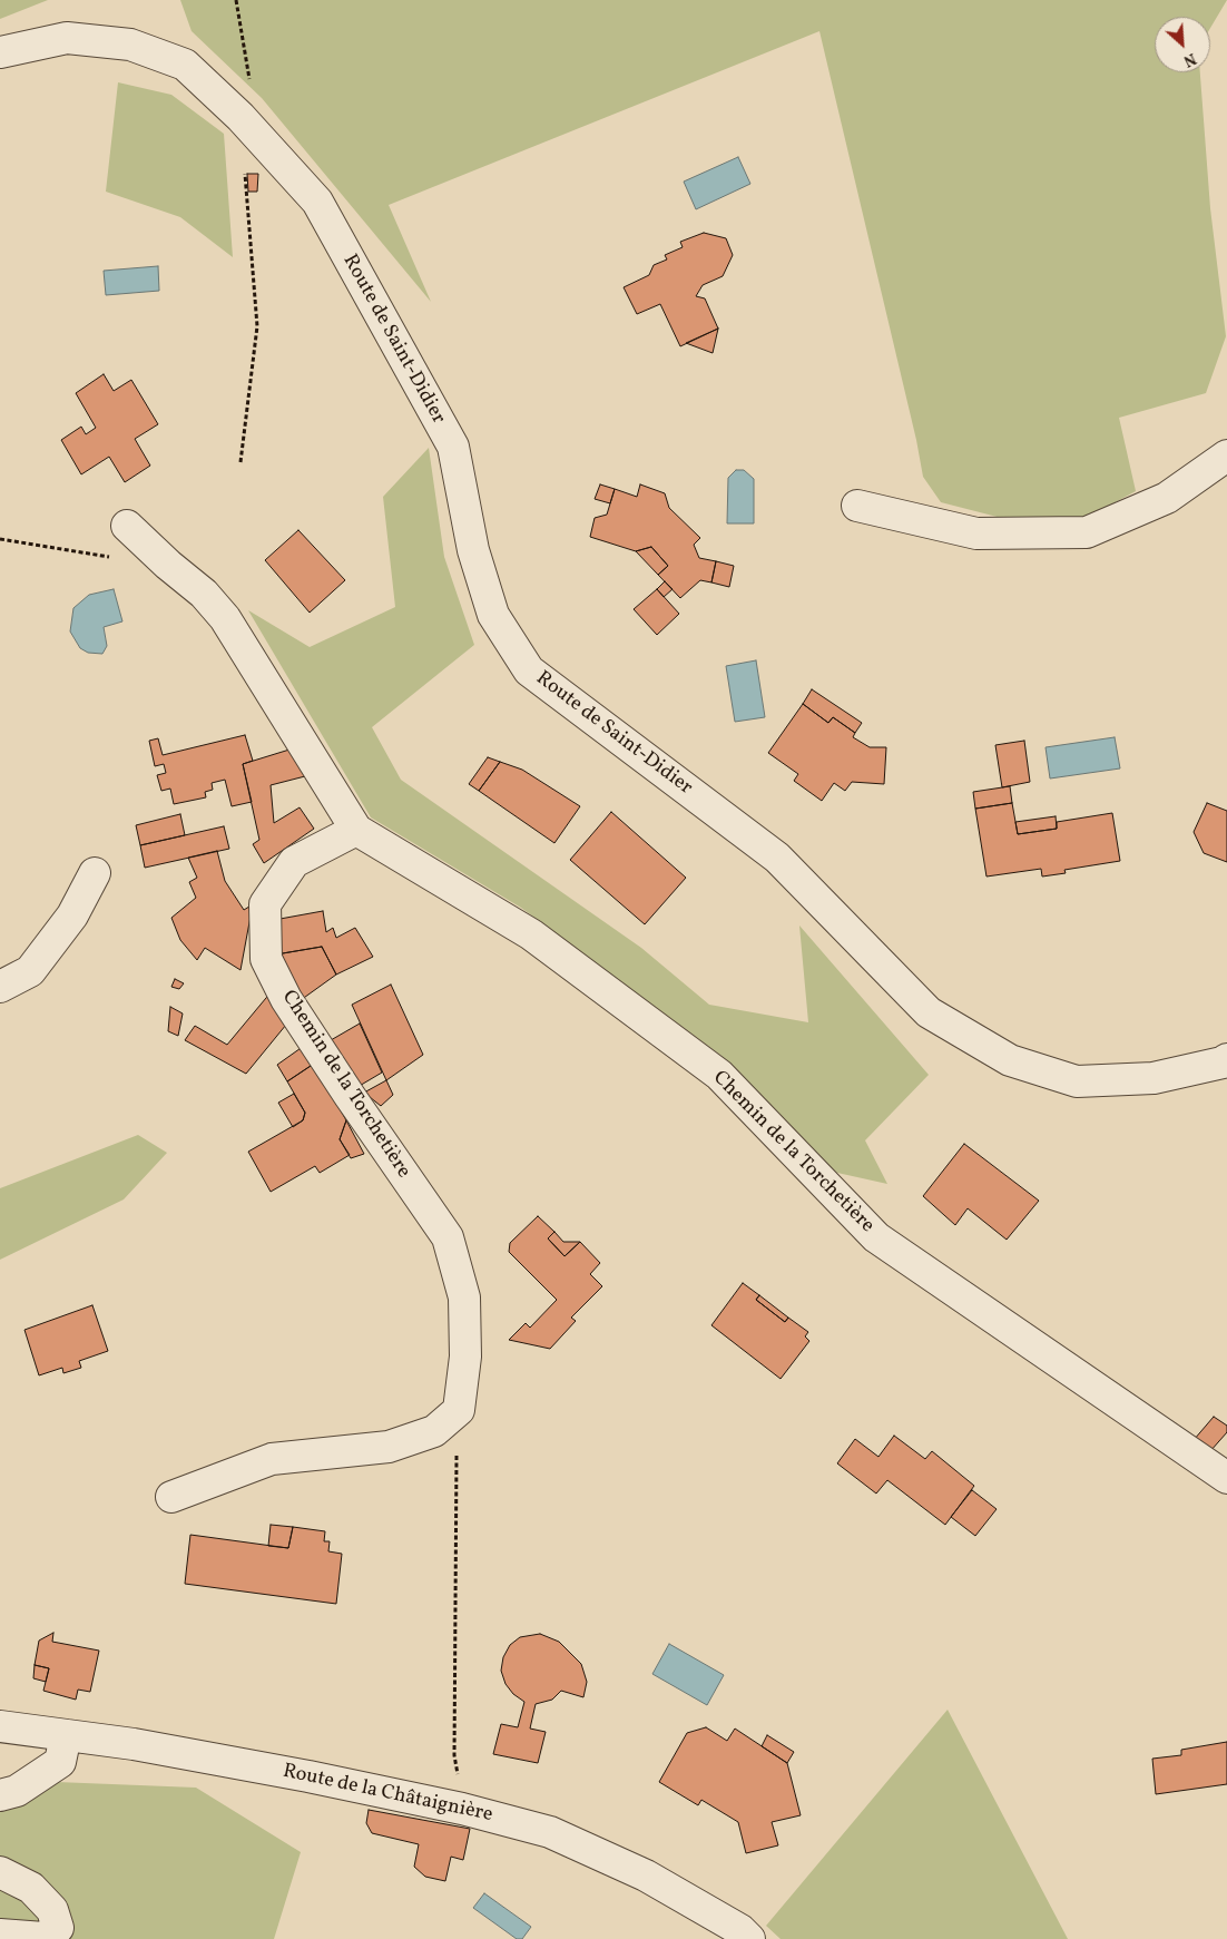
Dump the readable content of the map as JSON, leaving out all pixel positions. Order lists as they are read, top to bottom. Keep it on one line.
{"streets":{"street":["Route de Saint-Didier","Chemin de la Torchetière","Route de la Châtaignière"]},"north":"bottom right"}
